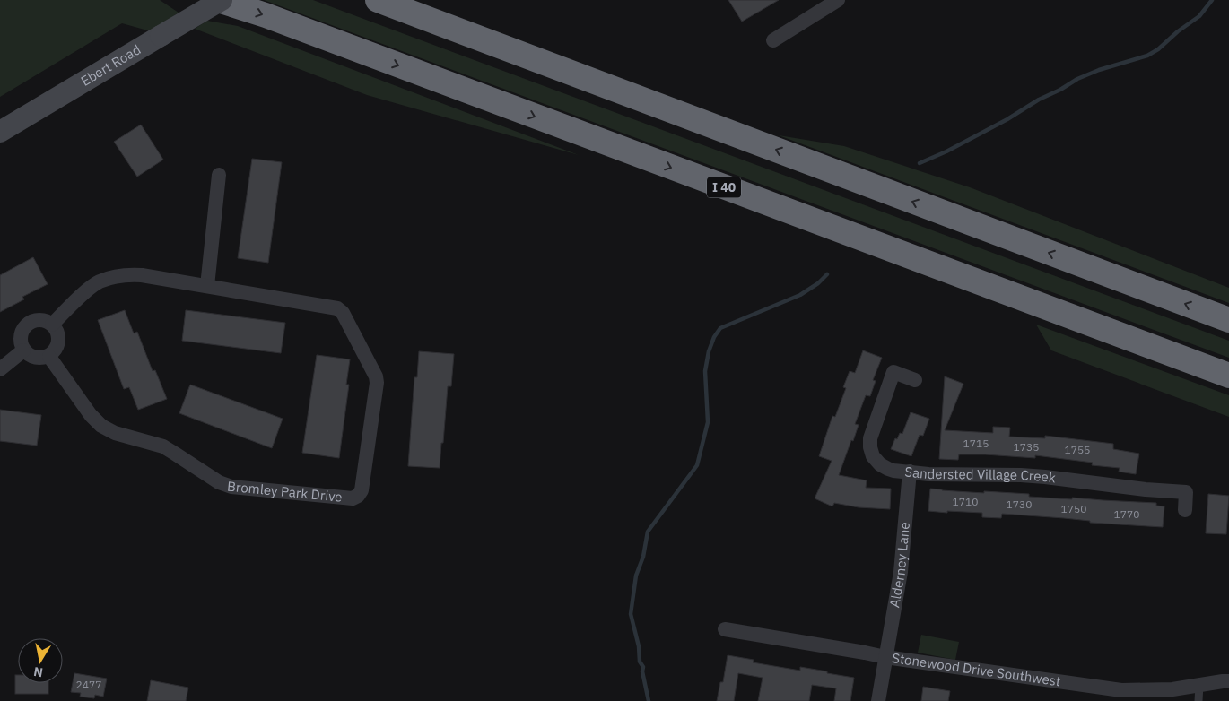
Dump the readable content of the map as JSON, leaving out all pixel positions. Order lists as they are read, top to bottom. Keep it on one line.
{"streets":{"highway":["I 40"],"main road":["Ebert Road"],"street":["Sandersted Village Creek","Bromley Park Drive","Alderney Lane","Stonewood Drive Southwest"]},"crossings":[["Sandersted Village Creek","Alderney Lane"],["Alderney Lane","Stonewood Drive Southwest"]],"house_numbers":["1715","1735","1755","1710","1730","1750","1770","2477"],"north":"bottom"}
